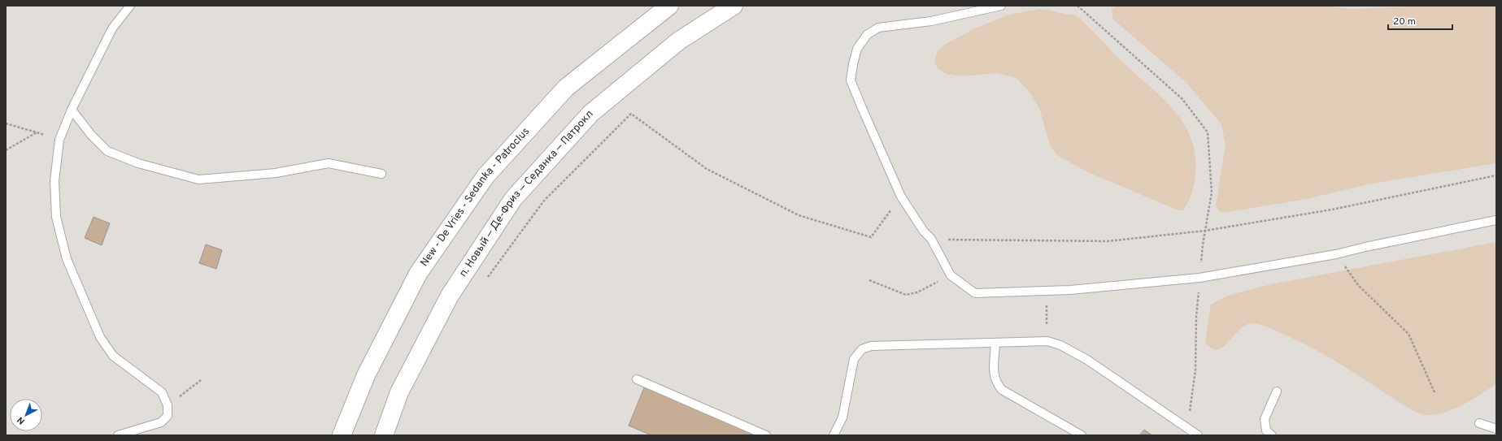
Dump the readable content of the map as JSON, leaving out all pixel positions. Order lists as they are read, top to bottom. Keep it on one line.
{"streets":{"highway":["п. Новый — Де-Фриз — Седанка — Патрокл","New - De Vries - Sedanka - Patroclus"]},"scale_bar":"20 m","north":"bottom left"}
